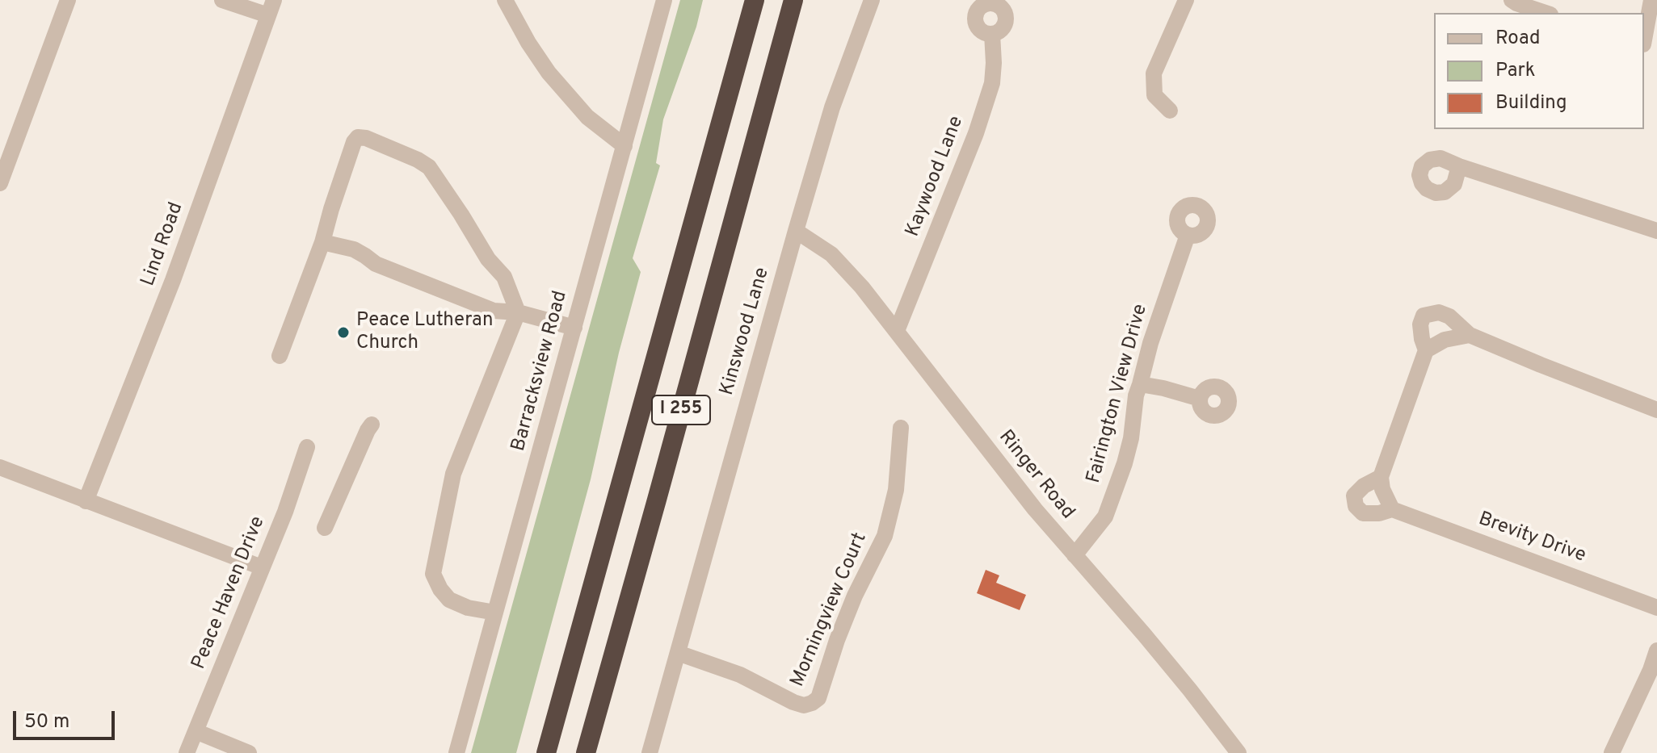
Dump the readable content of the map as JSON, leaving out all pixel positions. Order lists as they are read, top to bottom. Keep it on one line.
{"streets":{"highway":["I 255"],"street":["Kaywood Lane","Lind Road","Kinswood Lane","Barracksview Road","Fairington View Drive","Ringer Road","Brevity Drive","Peace Haven Drive","Morningview Court"]},"crossings":[["Kaywood Lane","Ringer Road"],["Kinswood Lane","Ringer Road"],["Kinswood Lane","Morningview Court"],["Fairington View Drive","Ringer Road"]],"places":["Peace Lutheran Church"],"legend":["Road","Park","Building"],"scale_bar":"50 m"}
